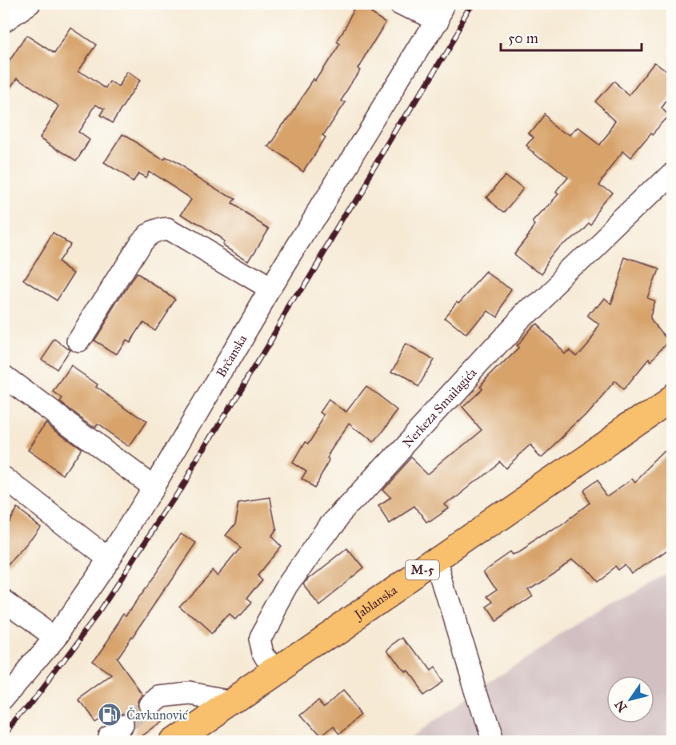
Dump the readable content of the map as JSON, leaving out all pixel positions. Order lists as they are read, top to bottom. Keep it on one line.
{"streets":{"main road":["M-5","Jablanska"],"street":["Brčanska","Nerkeza Smailagića"]},"crossings":[["Nerkeza Smailagića","Jablanska"]],"places":{"fuel station":["Čavkunović"]},"scale_bar":"50 m","north":"bottom left"}
